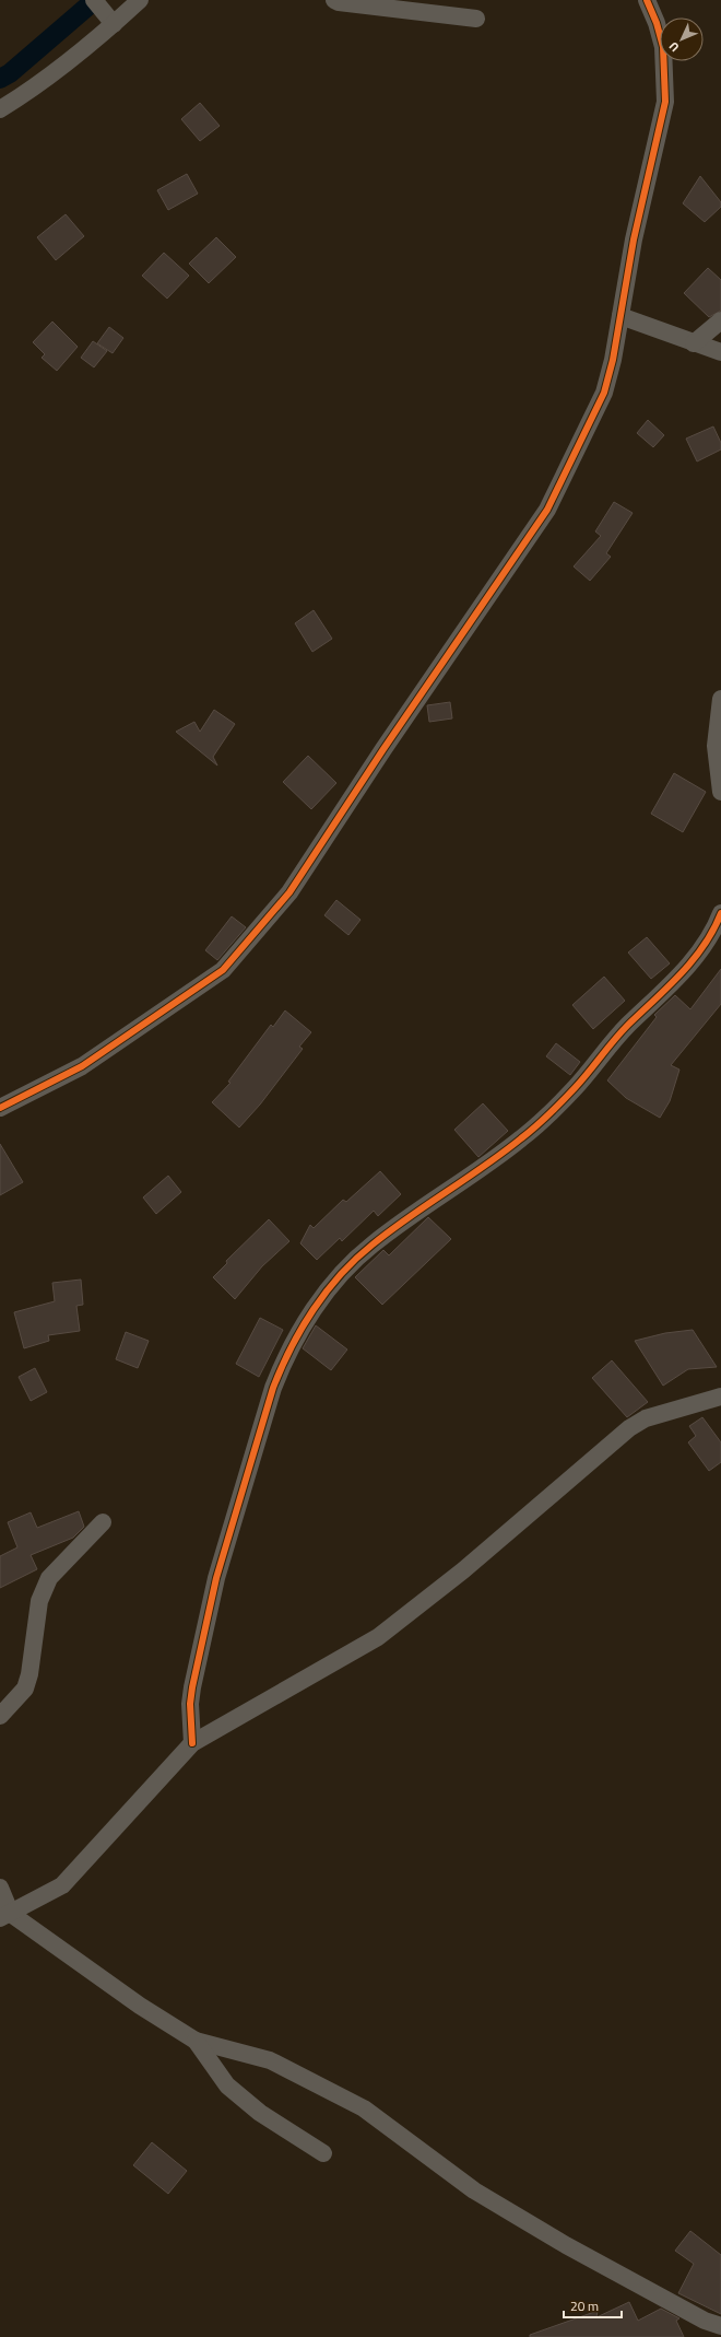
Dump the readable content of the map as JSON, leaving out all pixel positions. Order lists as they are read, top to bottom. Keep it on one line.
{"scale_bar":"20 m","north":"bottom left"}
